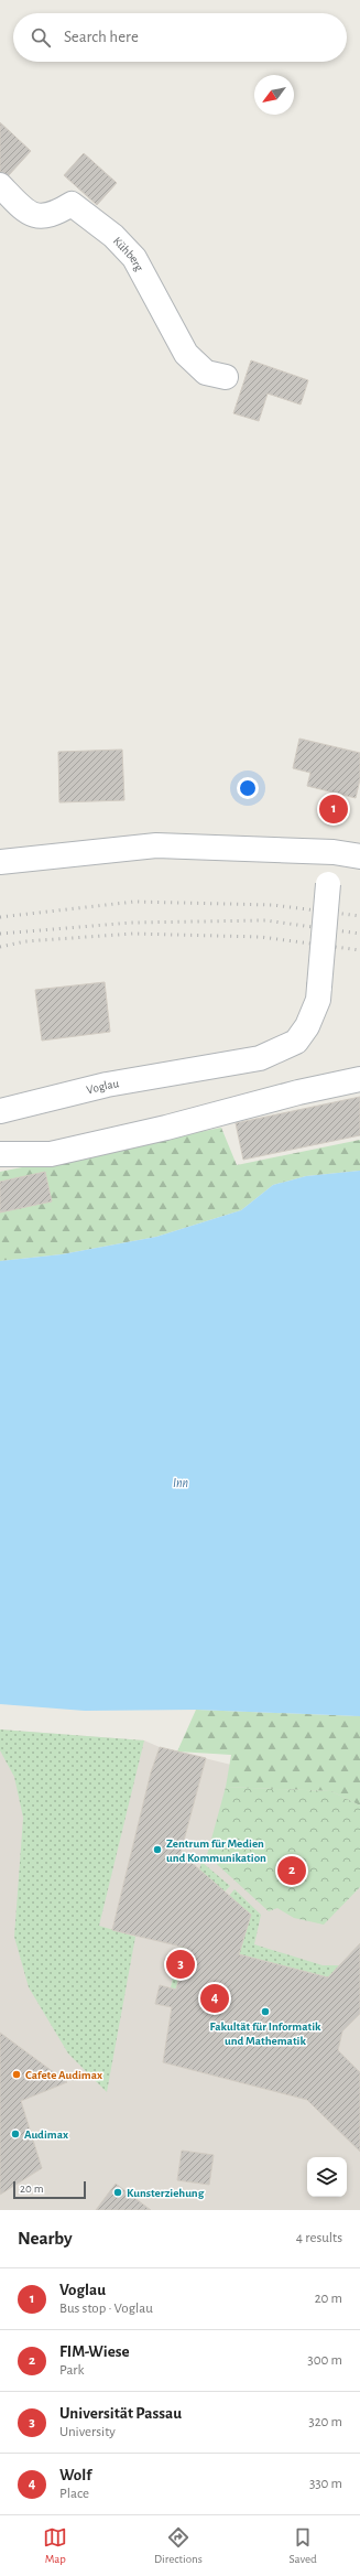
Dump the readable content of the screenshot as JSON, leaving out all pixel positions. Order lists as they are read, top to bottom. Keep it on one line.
{"streets":{"street":["Kühberg","Voglau"]},"water":["Inn"],"places":["Zentrum für Medien und Kommunikation","Fakultät für Informatik und Mathematik","Cafete Audimax","Audimax","Kunsterziehung"],"scale_bar":"20 m","north":"bottom left","page":{"search":"Search here","pins":["1","2","3","4"],"scale":"20 m","heading":["Nearby","4 results"],"list":[{"mark":"1","name":"Voglau","note":"Bus stop · Voglau","value":"20 m"},{"mark":"2","name":"FIM-Wiese","note":"Park","value":"300 m"},{"mark":"3","name":"Universität Passau","note":"University","value":"320 m"},{"mark":"4","name":"Wolf","note":"Place","value":"330 m"}],"nav":["Map","Directions","Saved"]}}
